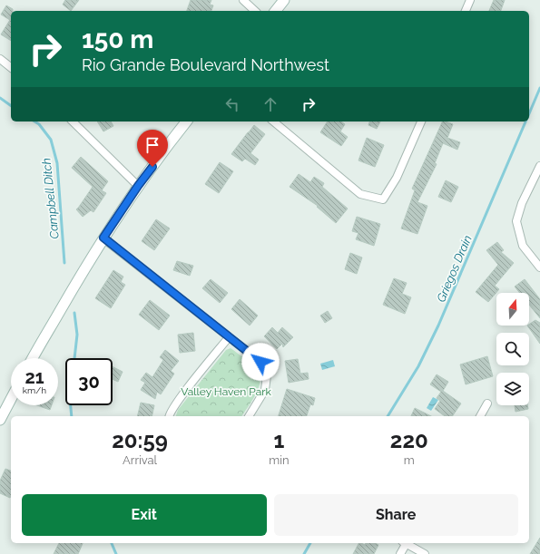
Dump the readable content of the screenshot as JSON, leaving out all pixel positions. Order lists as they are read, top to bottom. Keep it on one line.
{"water":["Campbell Ditch","Griegos Drain"],"parks":["Valley Haven Park"],"north":"top","page":{"turn":["150 m","Rio Grande Boulevard Northwest"],"speed":"21 km/h","limit":"30","eta":["20:59","Arrival","1","min","220","m"],"buttons":["Exit","Share"]}}
